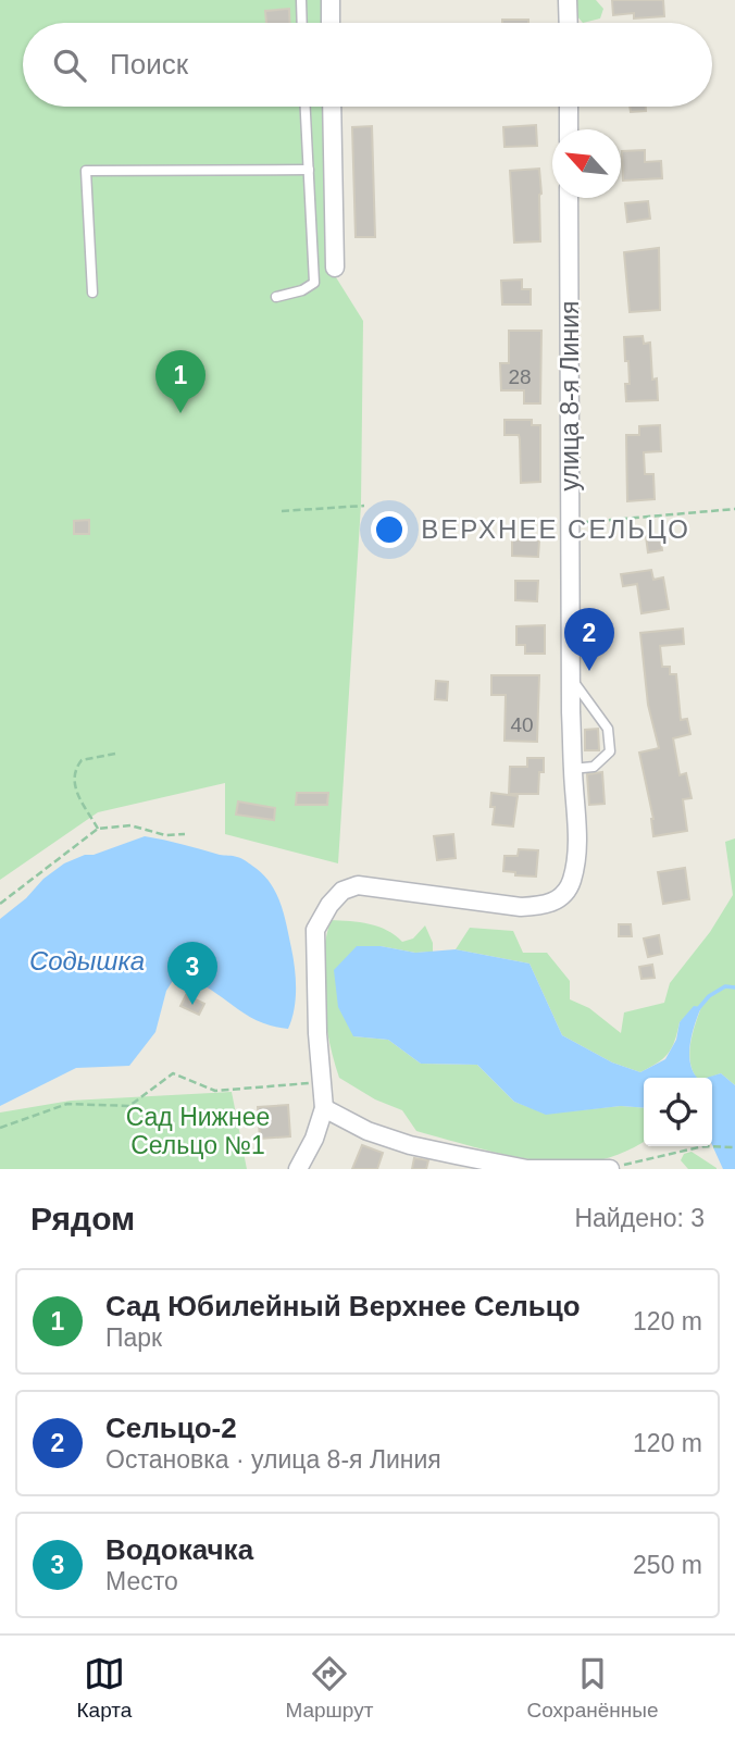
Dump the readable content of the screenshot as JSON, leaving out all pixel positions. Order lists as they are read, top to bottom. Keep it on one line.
{"streets":{"street":["улица 8-я Линия"]},"districts":["ВЕРХНЕЕ СЕЛЬЦО"],"water":["Содышка"],"parks":["Сад Нижнее Сельцо №1"],"house_numbers":["28","40"],"north":"top left","page":{"search":"Поиск","pins":["1","2","3"],"heading":["Рядом","Найдено: 3"],"list":[{"mark":"1","name":"Сад Юбилейный Верхнее Сельцо","note":"Парк","value":"120 m"},{"mark":"2","name":"Сельцо-2","note":"Остановка · улица 8-я Линия","value":"120 m"},{"mark":"3","name":"Водокачка","note":"Место","value":"250 m"}],"nav":["Карта","Маршрут","Сохранённые"]}}
